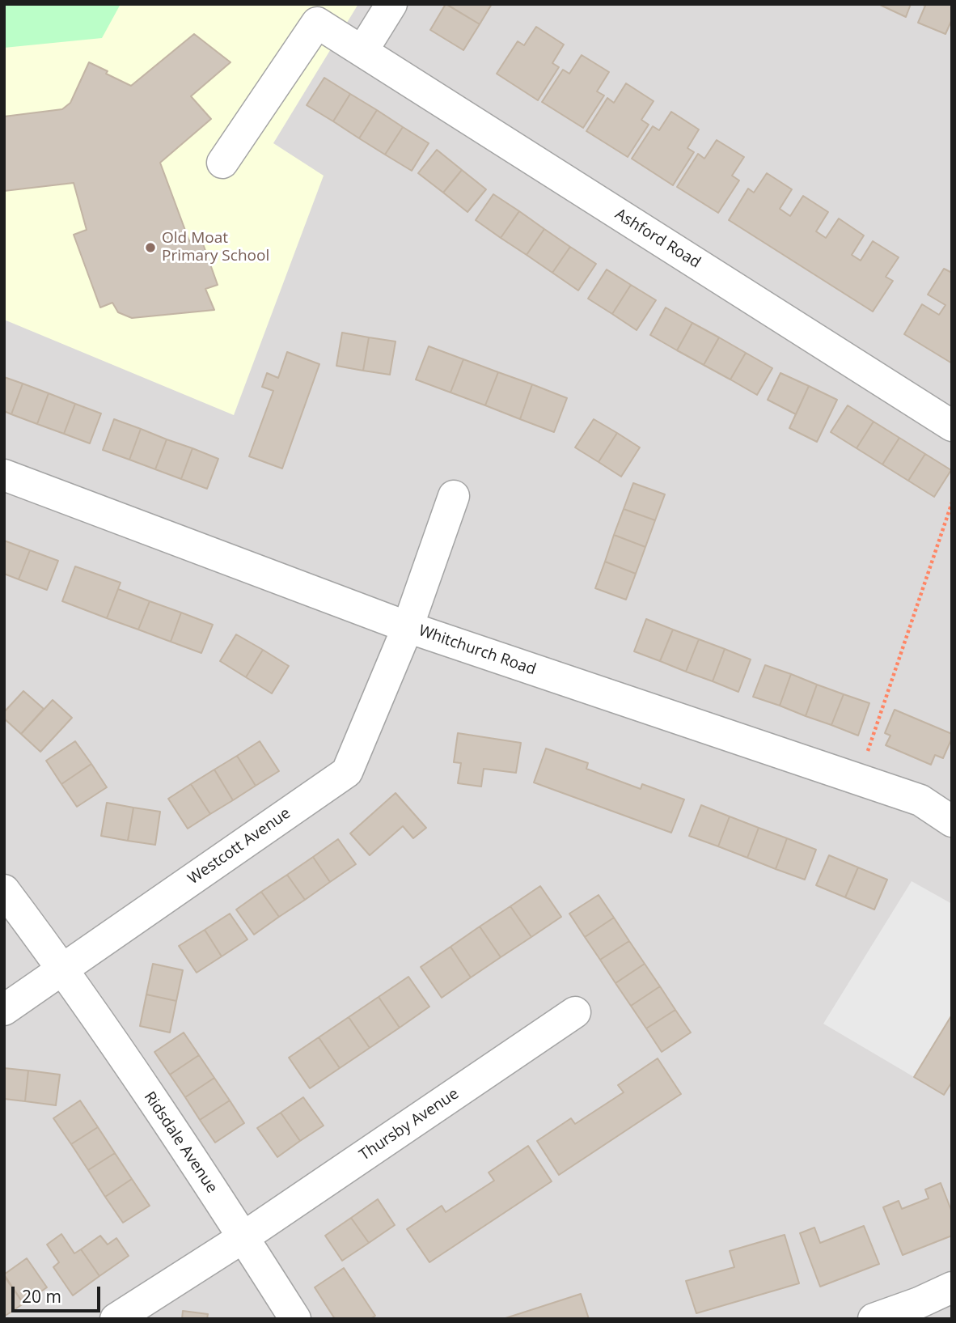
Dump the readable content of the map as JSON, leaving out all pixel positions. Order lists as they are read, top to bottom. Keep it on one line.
{"streets":{"street":["Ashford Road","Whitchurch Road","Westcott Avenue","Thursby Avenue","Ridsdale Avenue"]},"crossings":[["Whitchurch Road","Westcott Avenue"],["Westcott Avenue","Ridsdale Avenue"],["Thursby Avenue","Ridsdale Avenue"]],"places":["Old Moat Primary School"],"scale_bar":"20 m"}
